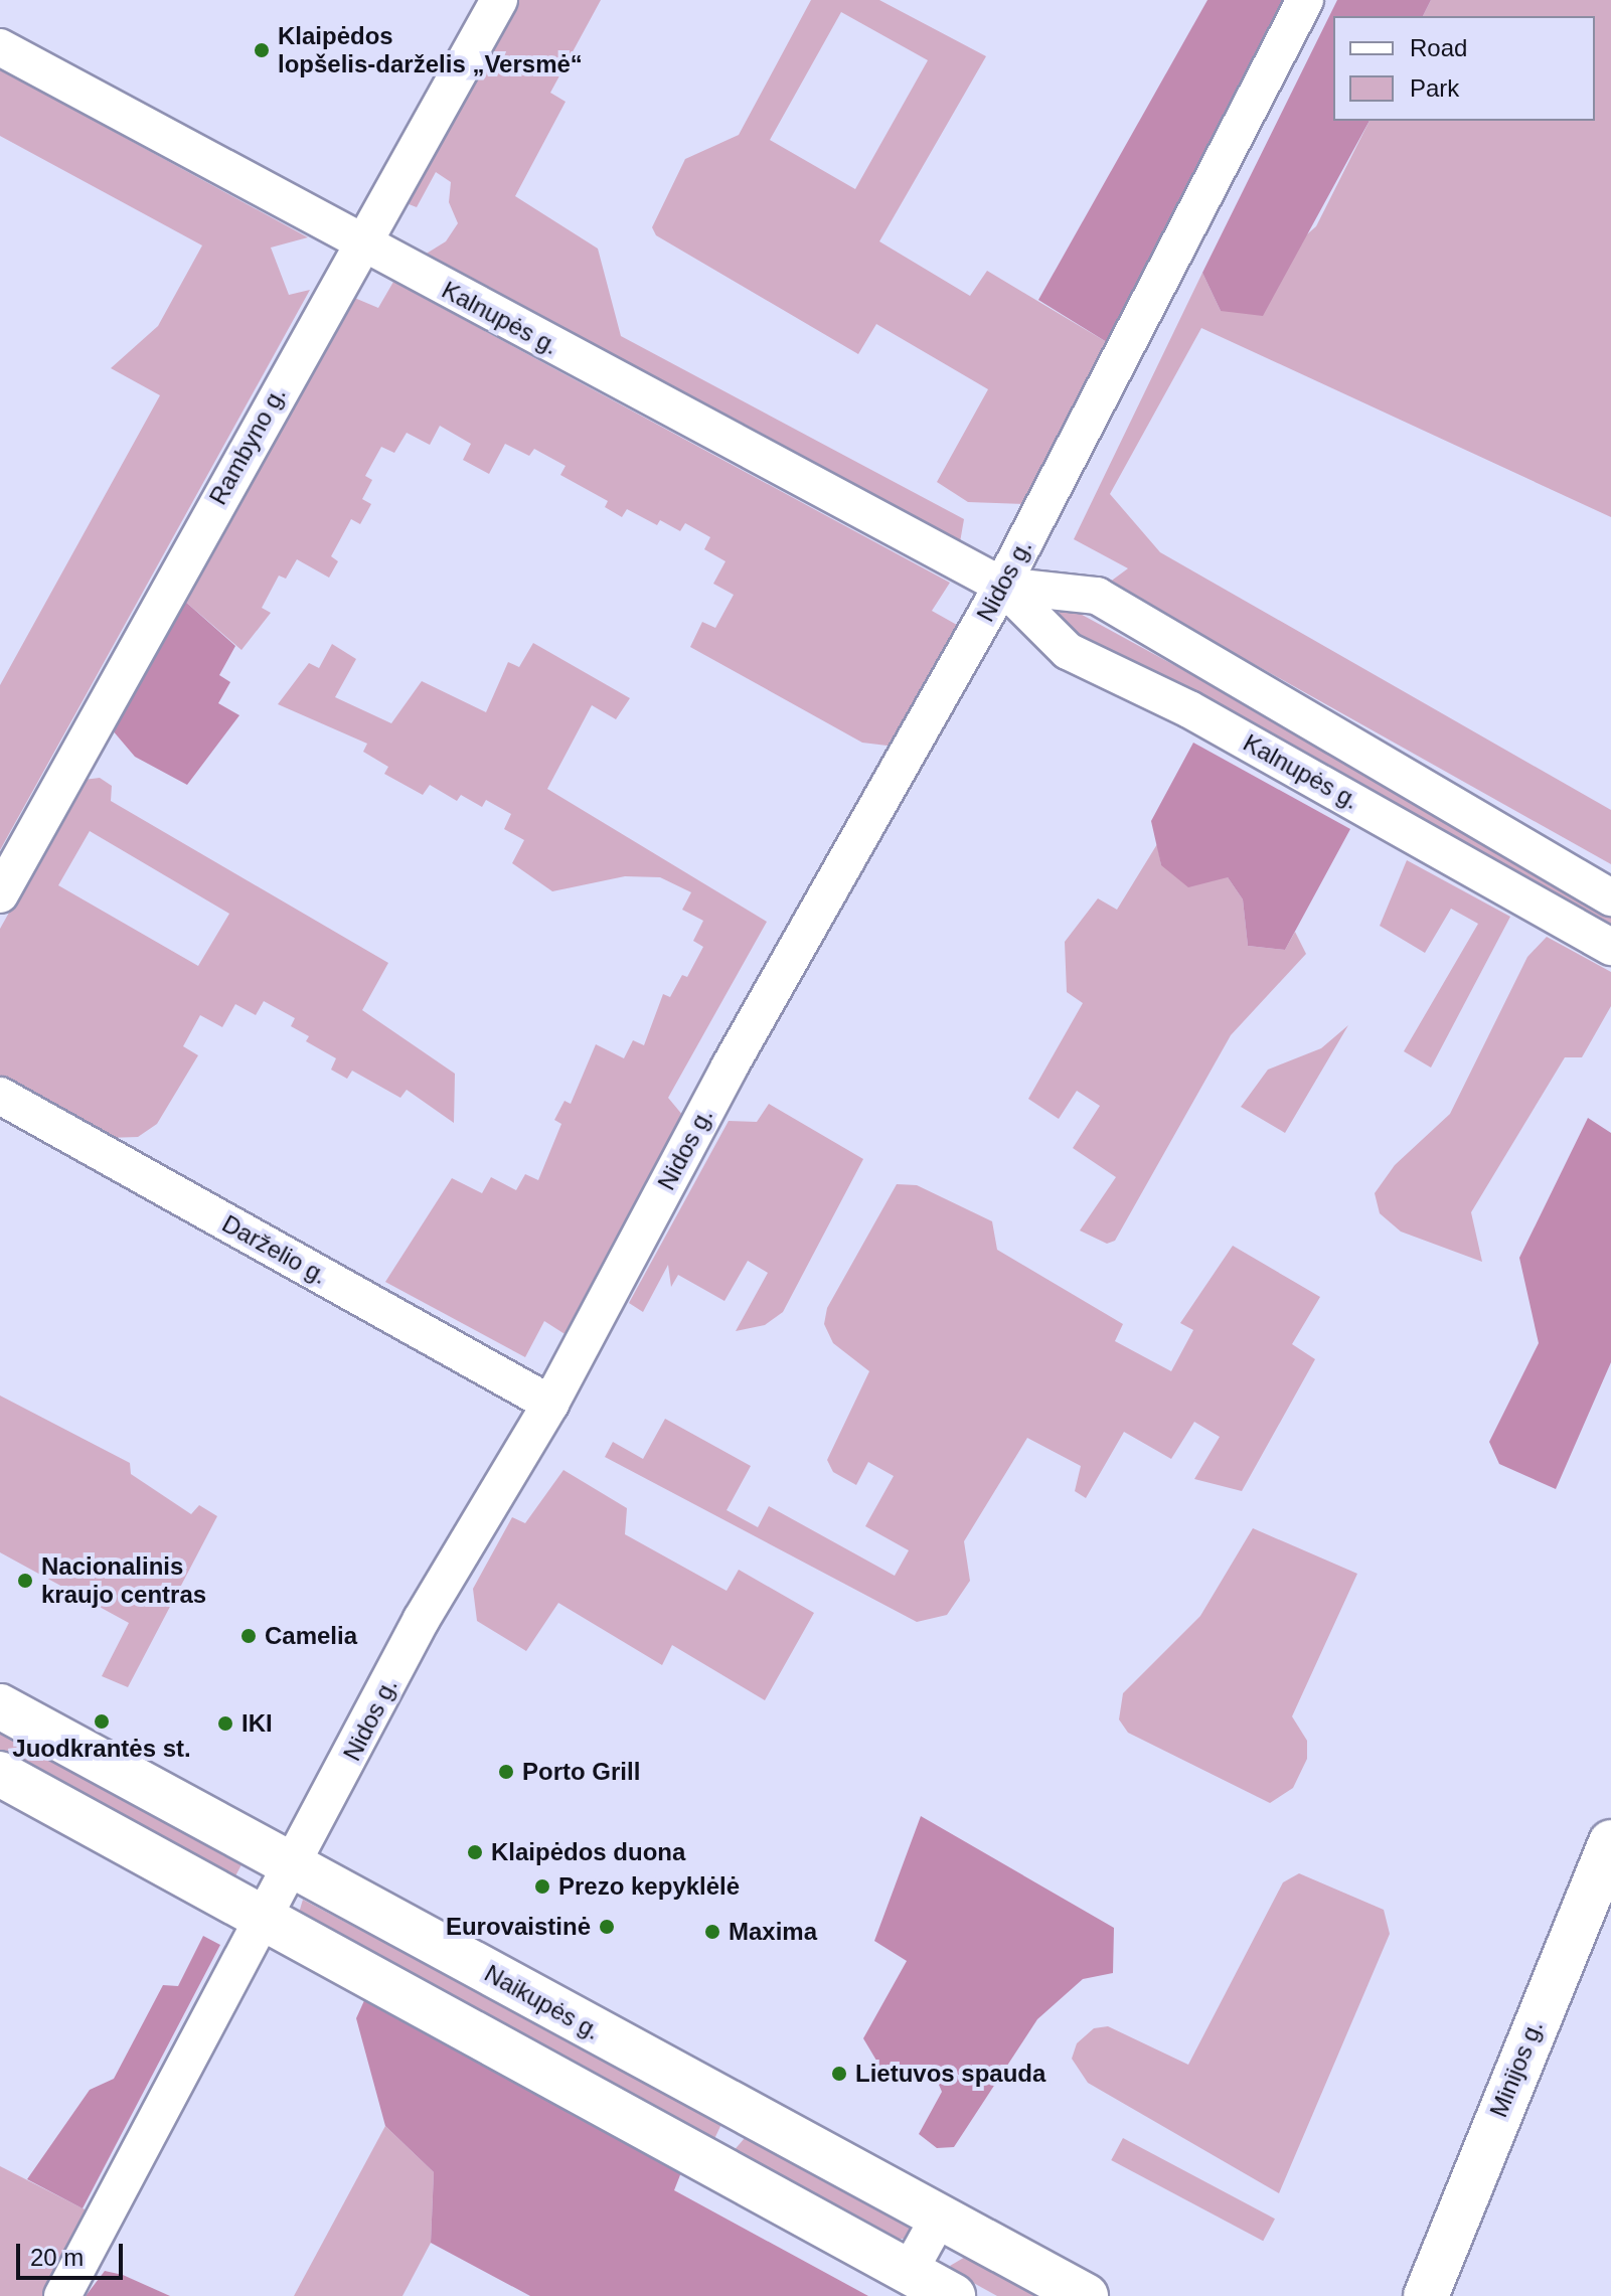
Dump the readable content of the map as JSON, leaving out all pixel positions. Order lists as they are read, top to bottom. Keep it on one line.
{"streets":{"street":["Kalnupės g.","Rambyno g.","Nidos g.","Darželio g.","Naikupės g.","Minijos g."]},"crossings":[["Kalnupės g.","Rambyno g."],["Kalnupės g.","Nidos g."],["Nidos g.","Darželio g."],["Nidos g.","Naikupės g."]],"places":["Klaipėdos lopšelis-darželis „Versmė“","Nacionalinis kraujo centras","Camelia","Juodkrantės st.","IKI","Porto Grill","Klaipėdos duona","Prezo kepyklėlė","Eurovaistinė","Maxima","Lietuvos spauda"],"legend":["Road","Park"],"scale_bar":"20 m"}
